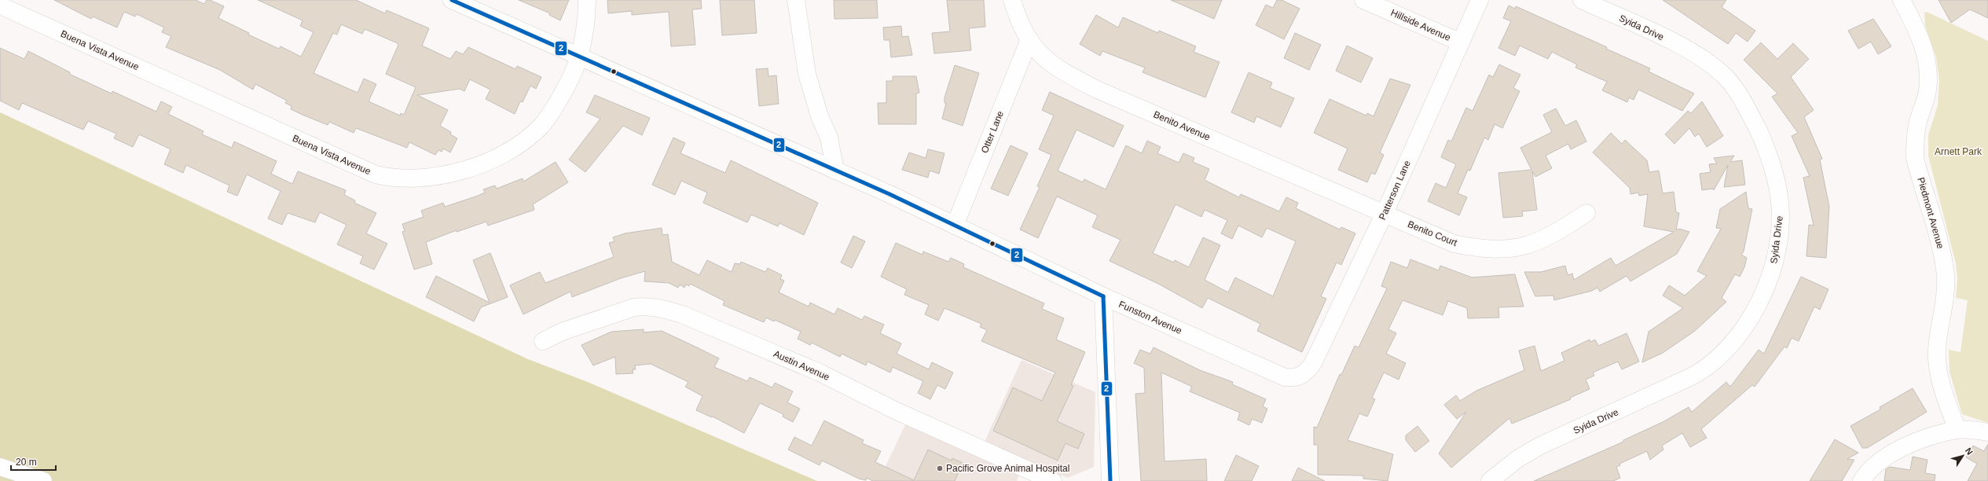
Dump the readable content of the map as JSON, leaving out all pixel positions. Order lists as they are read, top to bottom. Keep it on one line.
{"streets":{"street":["Hillside Avenue","Syida Drive","Buena Vista Avenue","Benito Avenue","Otter Lane","Patterson Lane","Piedmont Avenue","Benito Court","Funston Avenue","Austin Avenue"]},"crossings":[["Hillside Avenue","Patterson Lane"],["Buena Vista Avenue","Funston Avenue"],["Benito Avenue","Otter Lane"],["Benito Avenue","Patterson Lane"],["Benito Avenue","Benito Court"],["Otter Lane","Funston Avenue"],["Patterson Lane","Benito Court"],["Patterson Lane","Funston Avenue"]],"parks":["Arnett Park"],"places":["Pacific Grove Animal Hospital"],"lines":["transit line 2"],"scale_bar":"20 m","north":"top right"}
